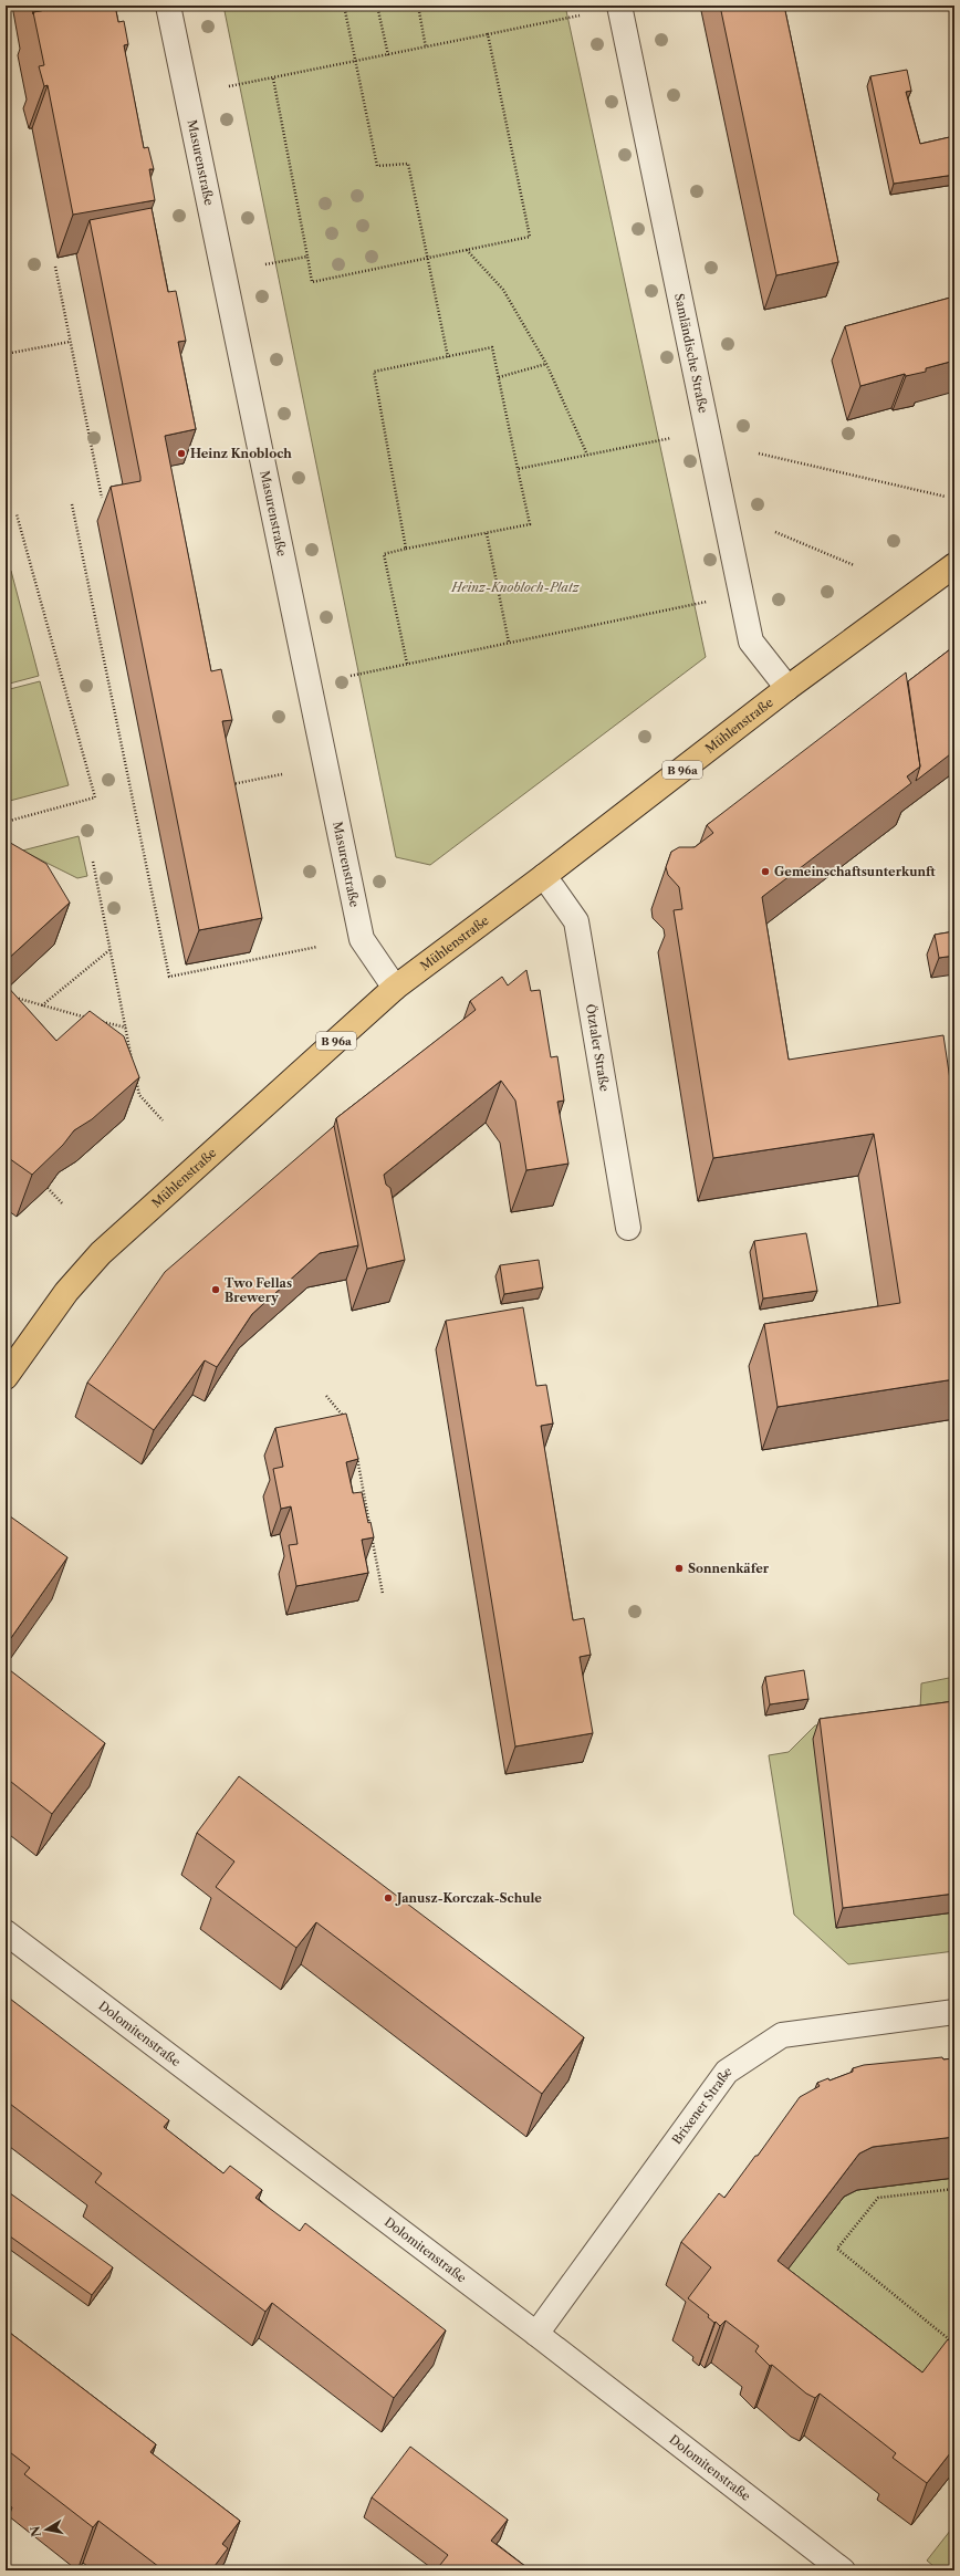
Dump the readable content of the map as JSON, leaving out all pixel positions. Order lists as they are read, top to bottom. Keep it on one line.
{"streets":{"main road":["Mühlenstraße","B 96a"],"street":["Masurenstraße","Samländische Straße","Ötztaler Straße","Dolomitenstraße","Brixener Straße"]},"crossings":[["Masurenstraße","Mühlenstraße"],["Samländische Straße","Mühlenstraße"],["Mühlenstraße","Ötztaler Straße"],["Dolomitenstraße","Brixener Straße"]],"parks":["Heinz-Knobloch-Platz"],"places":["Heinz Knobloch","Gemeinschaftsunterkunft","Two Fellas Brewery","Sonnenkäfer","Janusz-Korczak-Schule"],"north":"left"}
